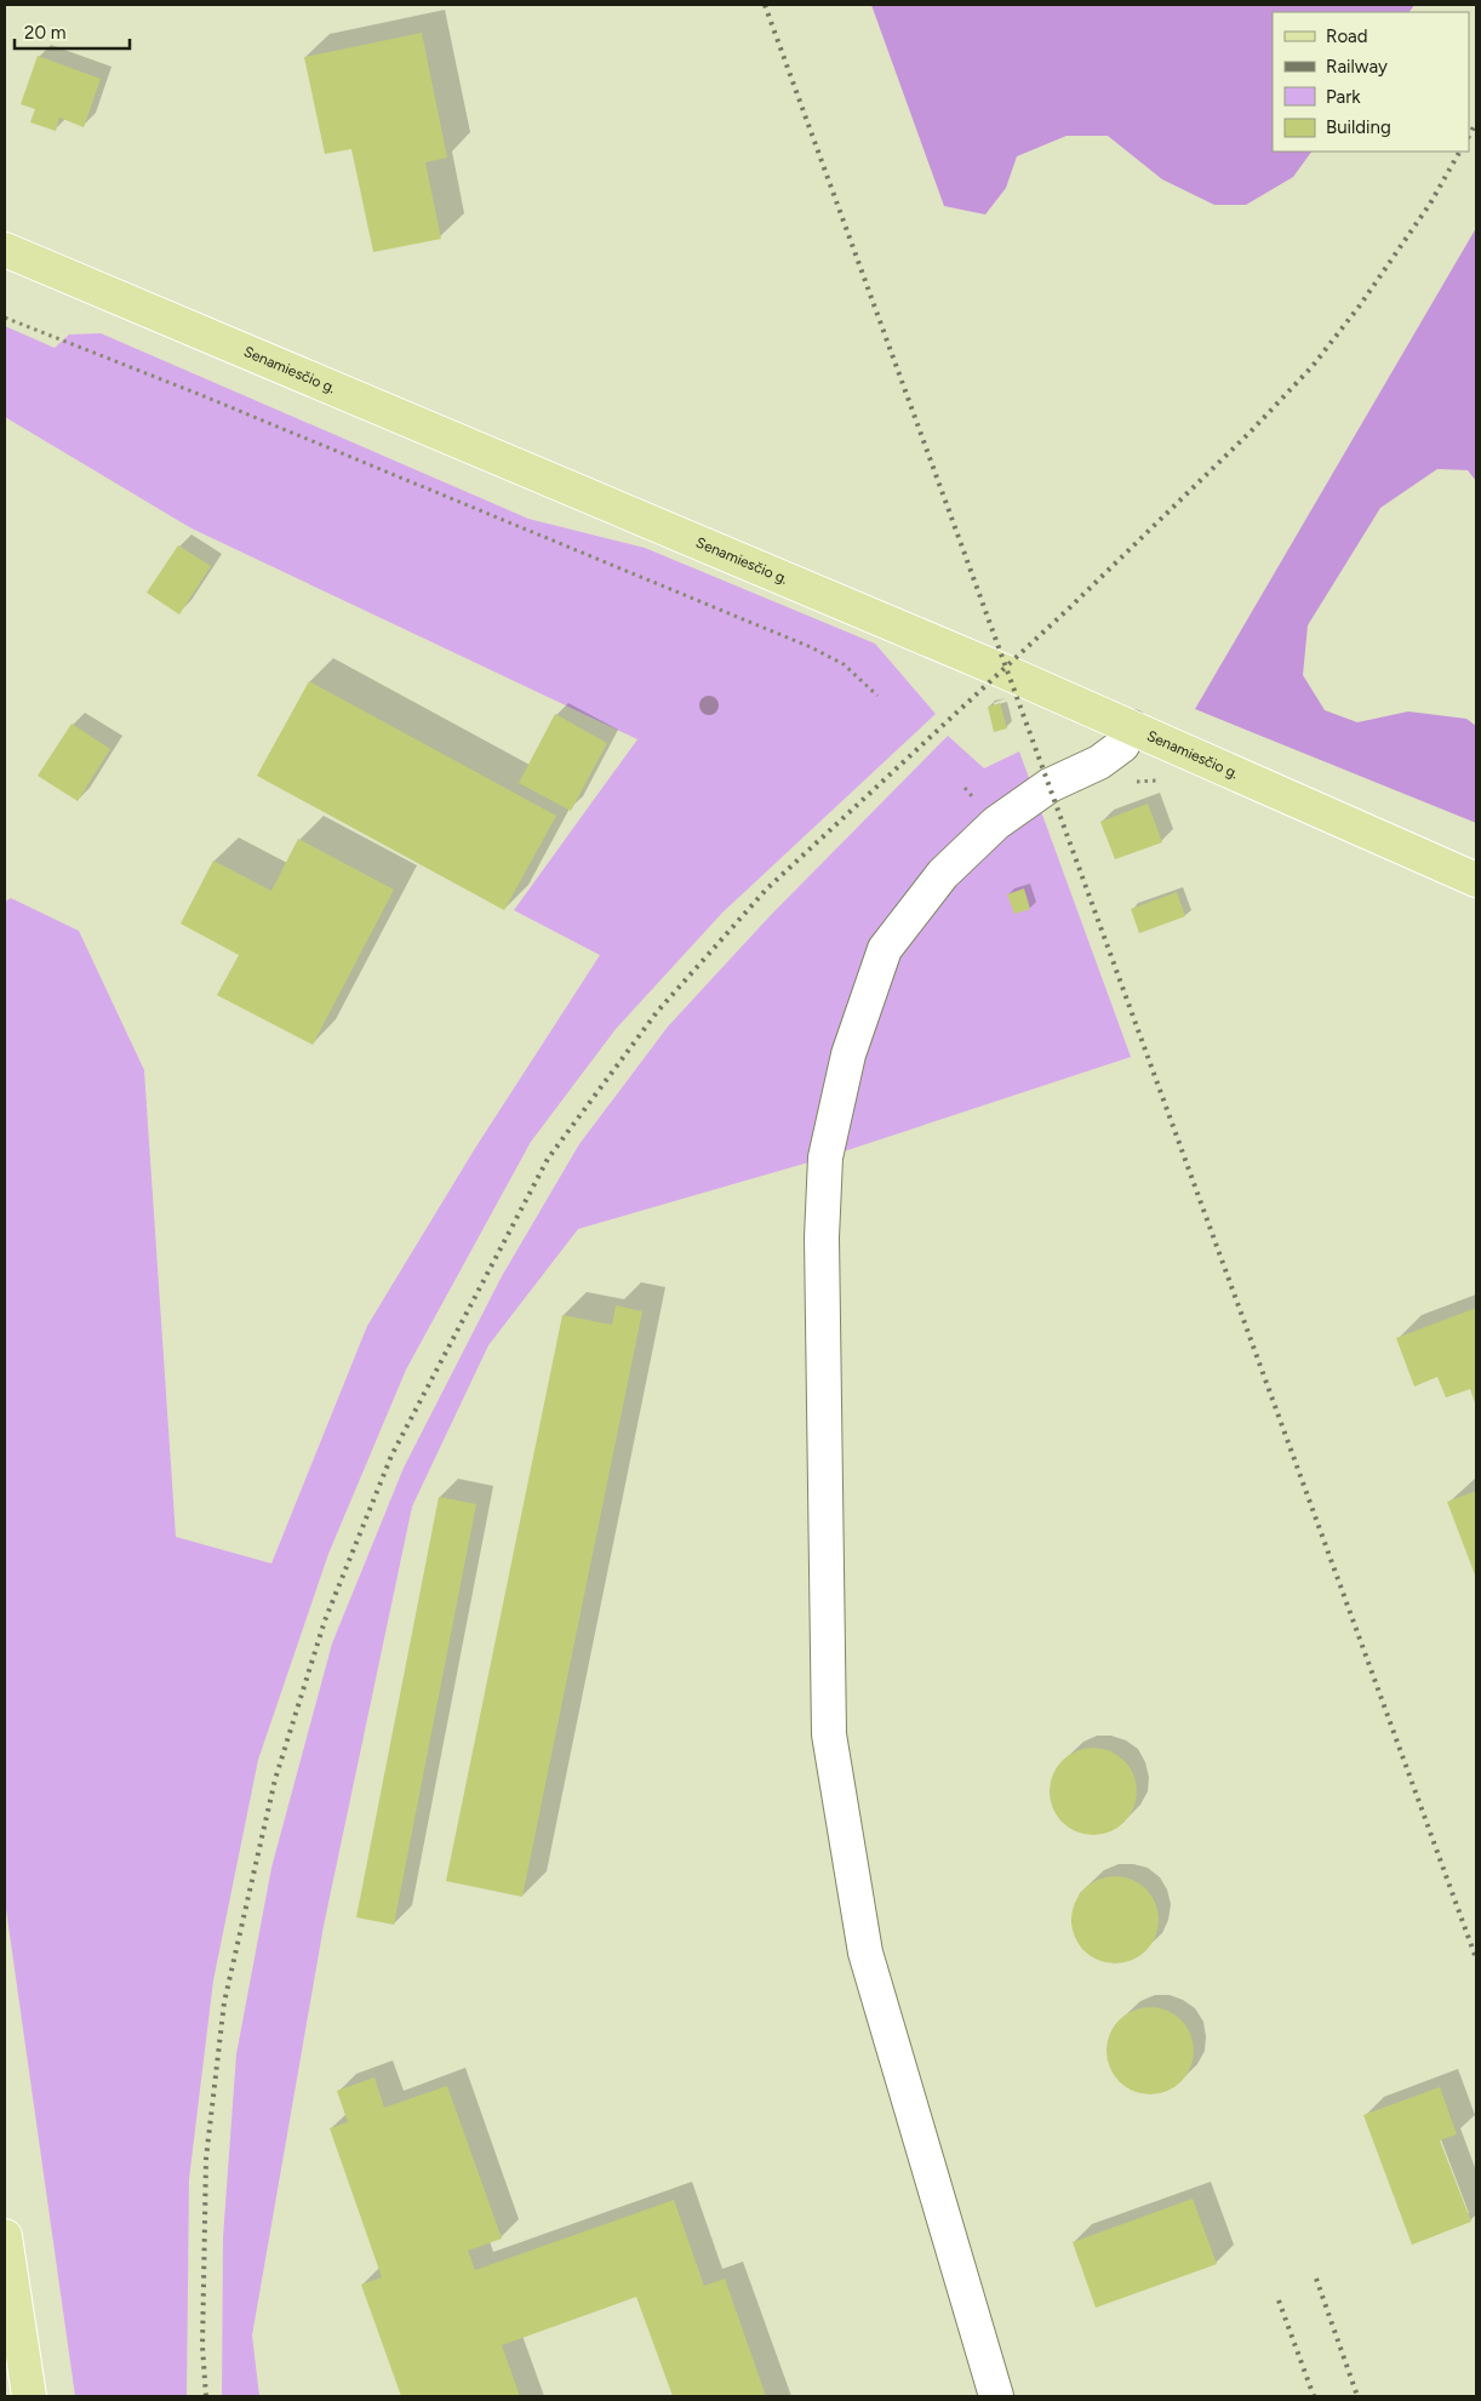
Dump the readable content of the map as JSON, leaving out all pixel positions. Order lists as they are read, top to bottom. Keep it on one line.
{"streets":{"main road":["Senamiesčio g."]},"legend":["Road","Railway","Park","Building"],"scale_bar":"20 m"}
